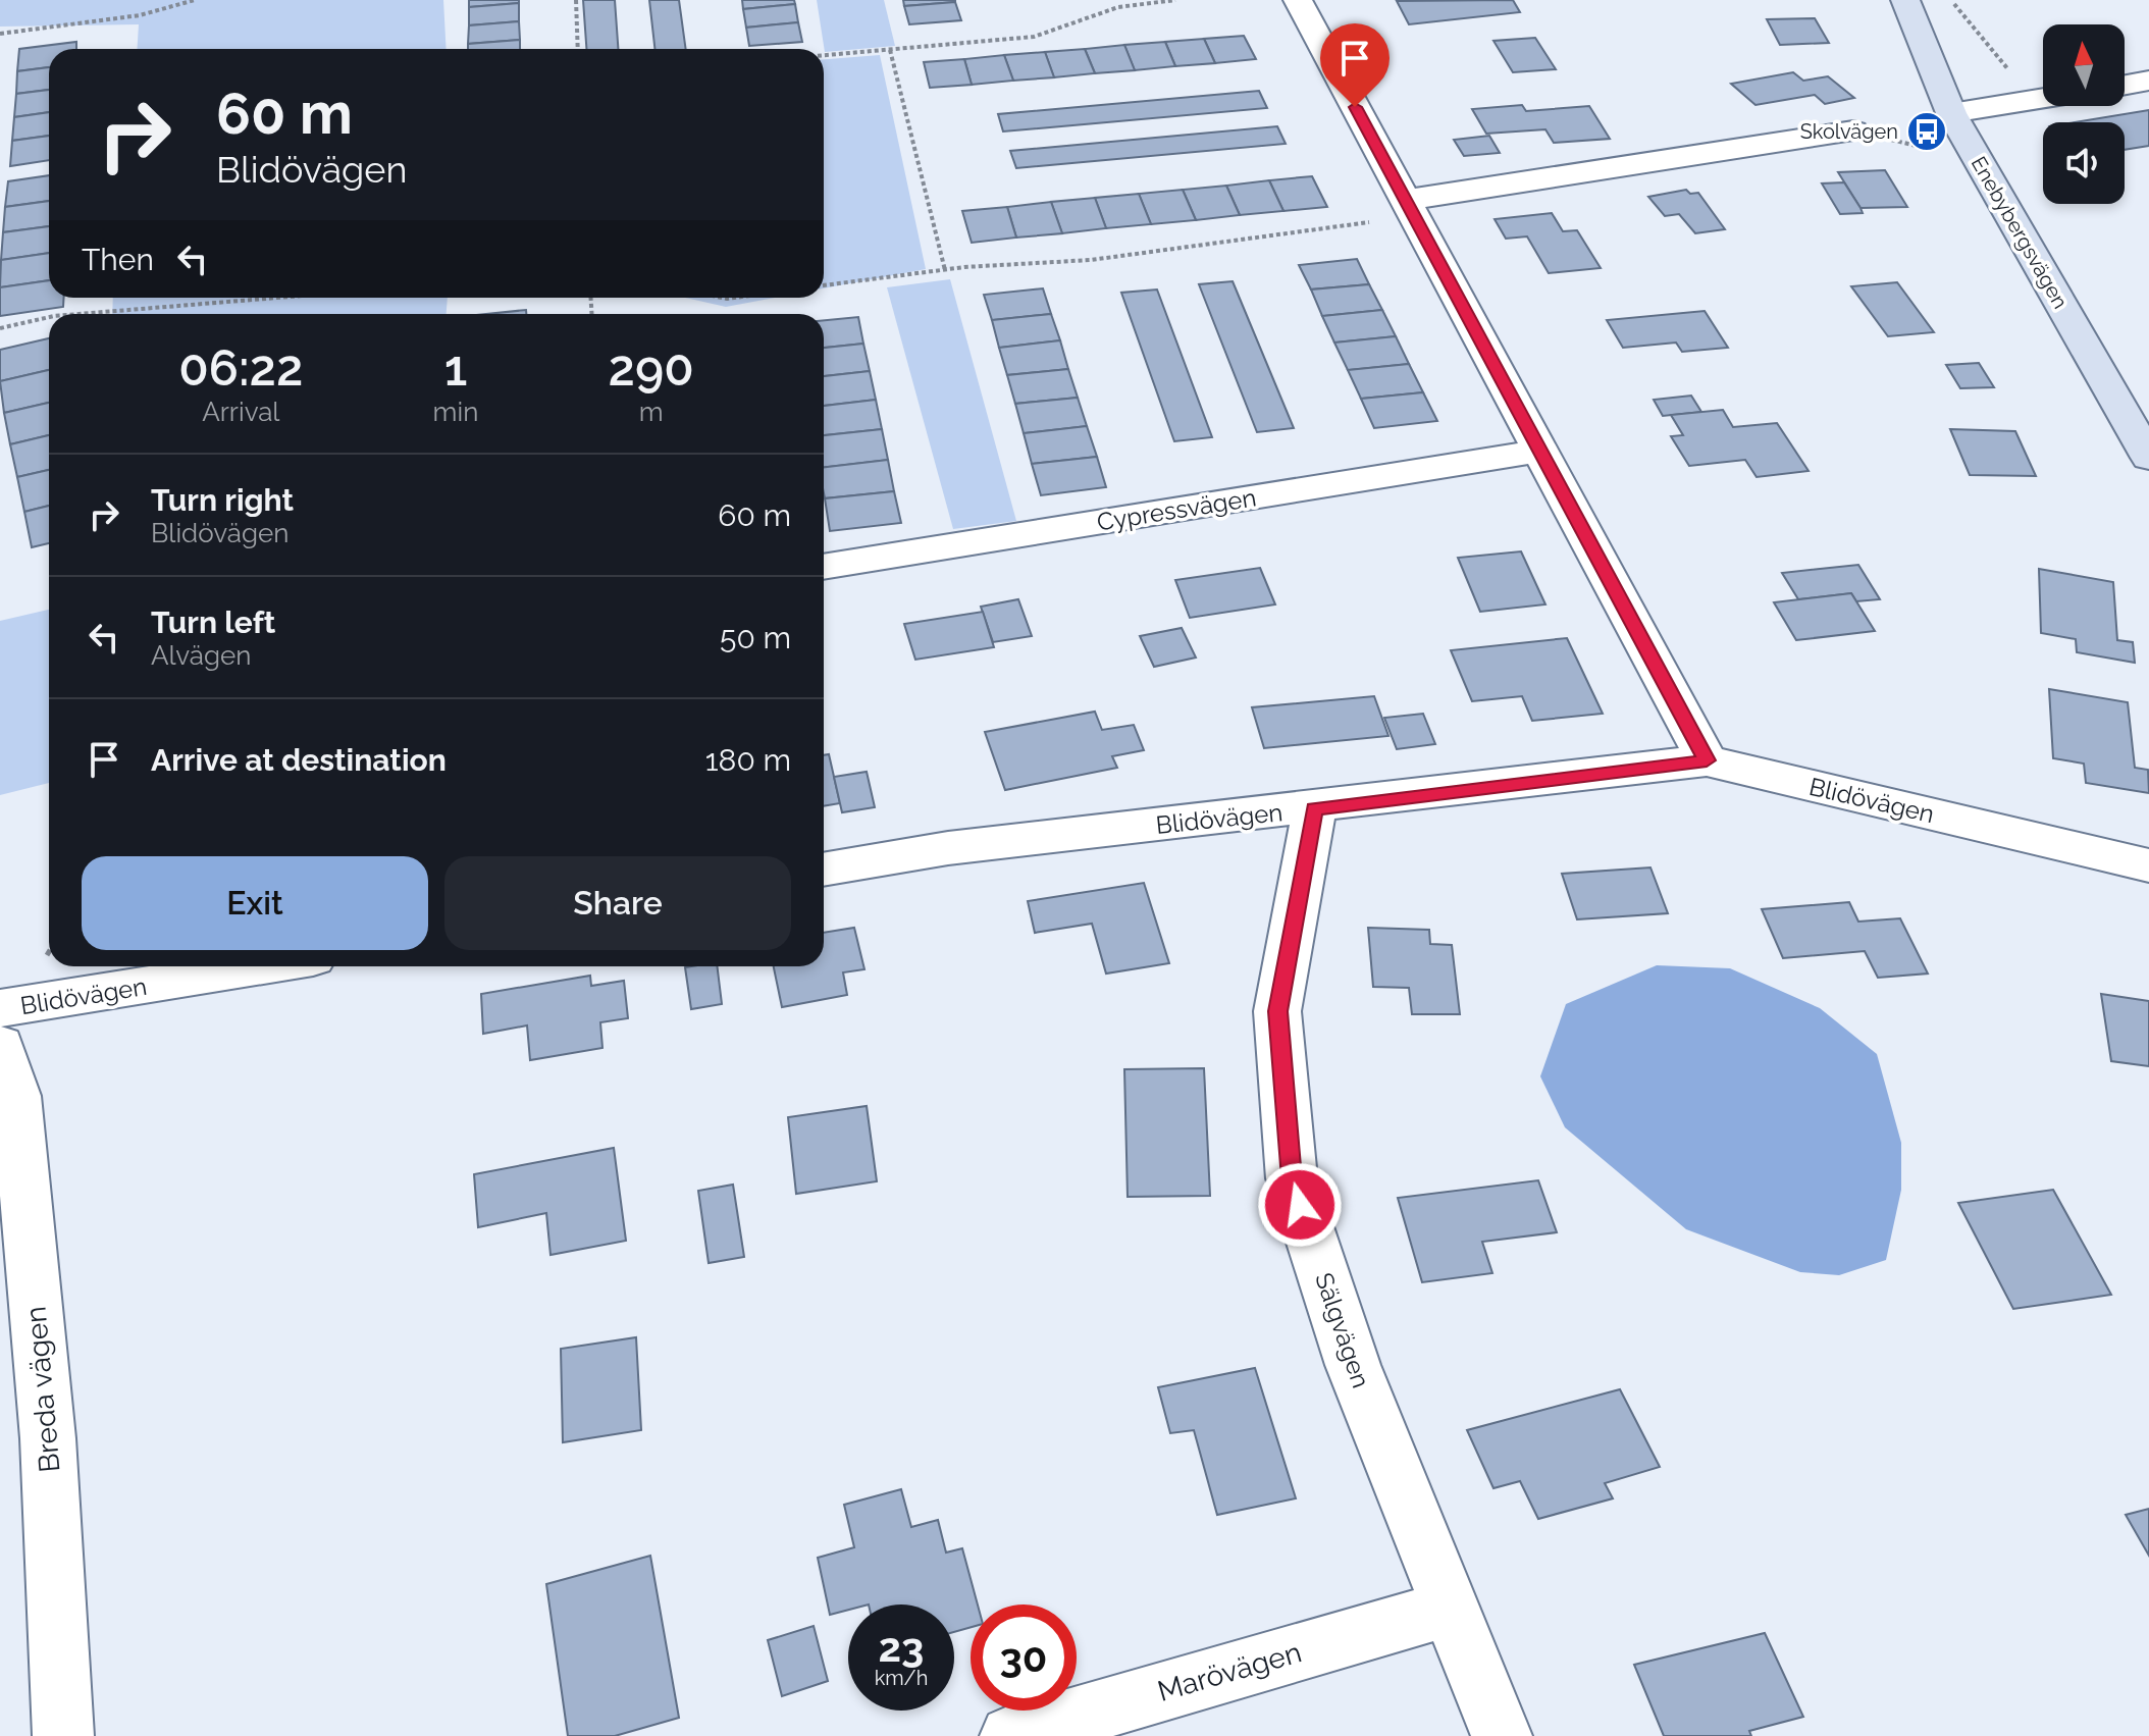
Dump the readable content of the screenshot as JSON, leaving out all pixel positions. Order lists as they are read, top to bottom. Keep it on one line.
{"streets":{"main road":["Enebybergsvägen"],"street":["Cypressvägen","Blidövägen","Sälgvägen","Breda vägen","Marövägen"]},"crossings":[["Blidövägen","Sälgvägen"],["Sälgvägen","Marövägen"]],"places":{"bus stop":["Skolvägen"]},"north":"top","page":{"turn":["60 m","Blidövägen"],"then":"Then","eta":["06:22","Arrival","1","min","290","m"],"list":[{"name":"Turn right","note":"Blidövägen","value":"60 m"},{"name":"Turn left","note":"Alvägen","value":"50 m"},{"name":"Arrive at destination","value":"180 m"}],"buttons":["Exit","Share"],"speed":"23 km/h","limit":"30"}}
